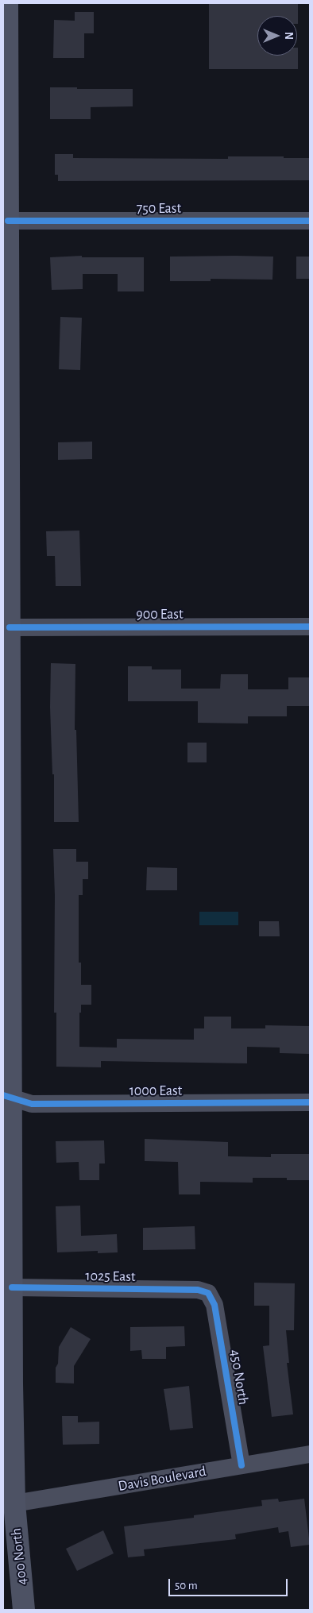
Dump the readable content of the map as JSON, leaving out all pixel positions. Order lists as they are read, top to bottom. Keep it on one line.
{"streets":{"main road":["400 North"],"street":["750 East","900 East","1000 East","1025 East","450 North","Davis Boulevard"]},"crossings":[["750 East","400 North"],["900 East","400 North"],["1000 East","400 North"],["1025 East","450 North"],["1025 East","400 North"],["450 North","Davis Boulevard"],["Davis Boulevard","400 North"]],"scale_bar":"50 m","north":"right"}
